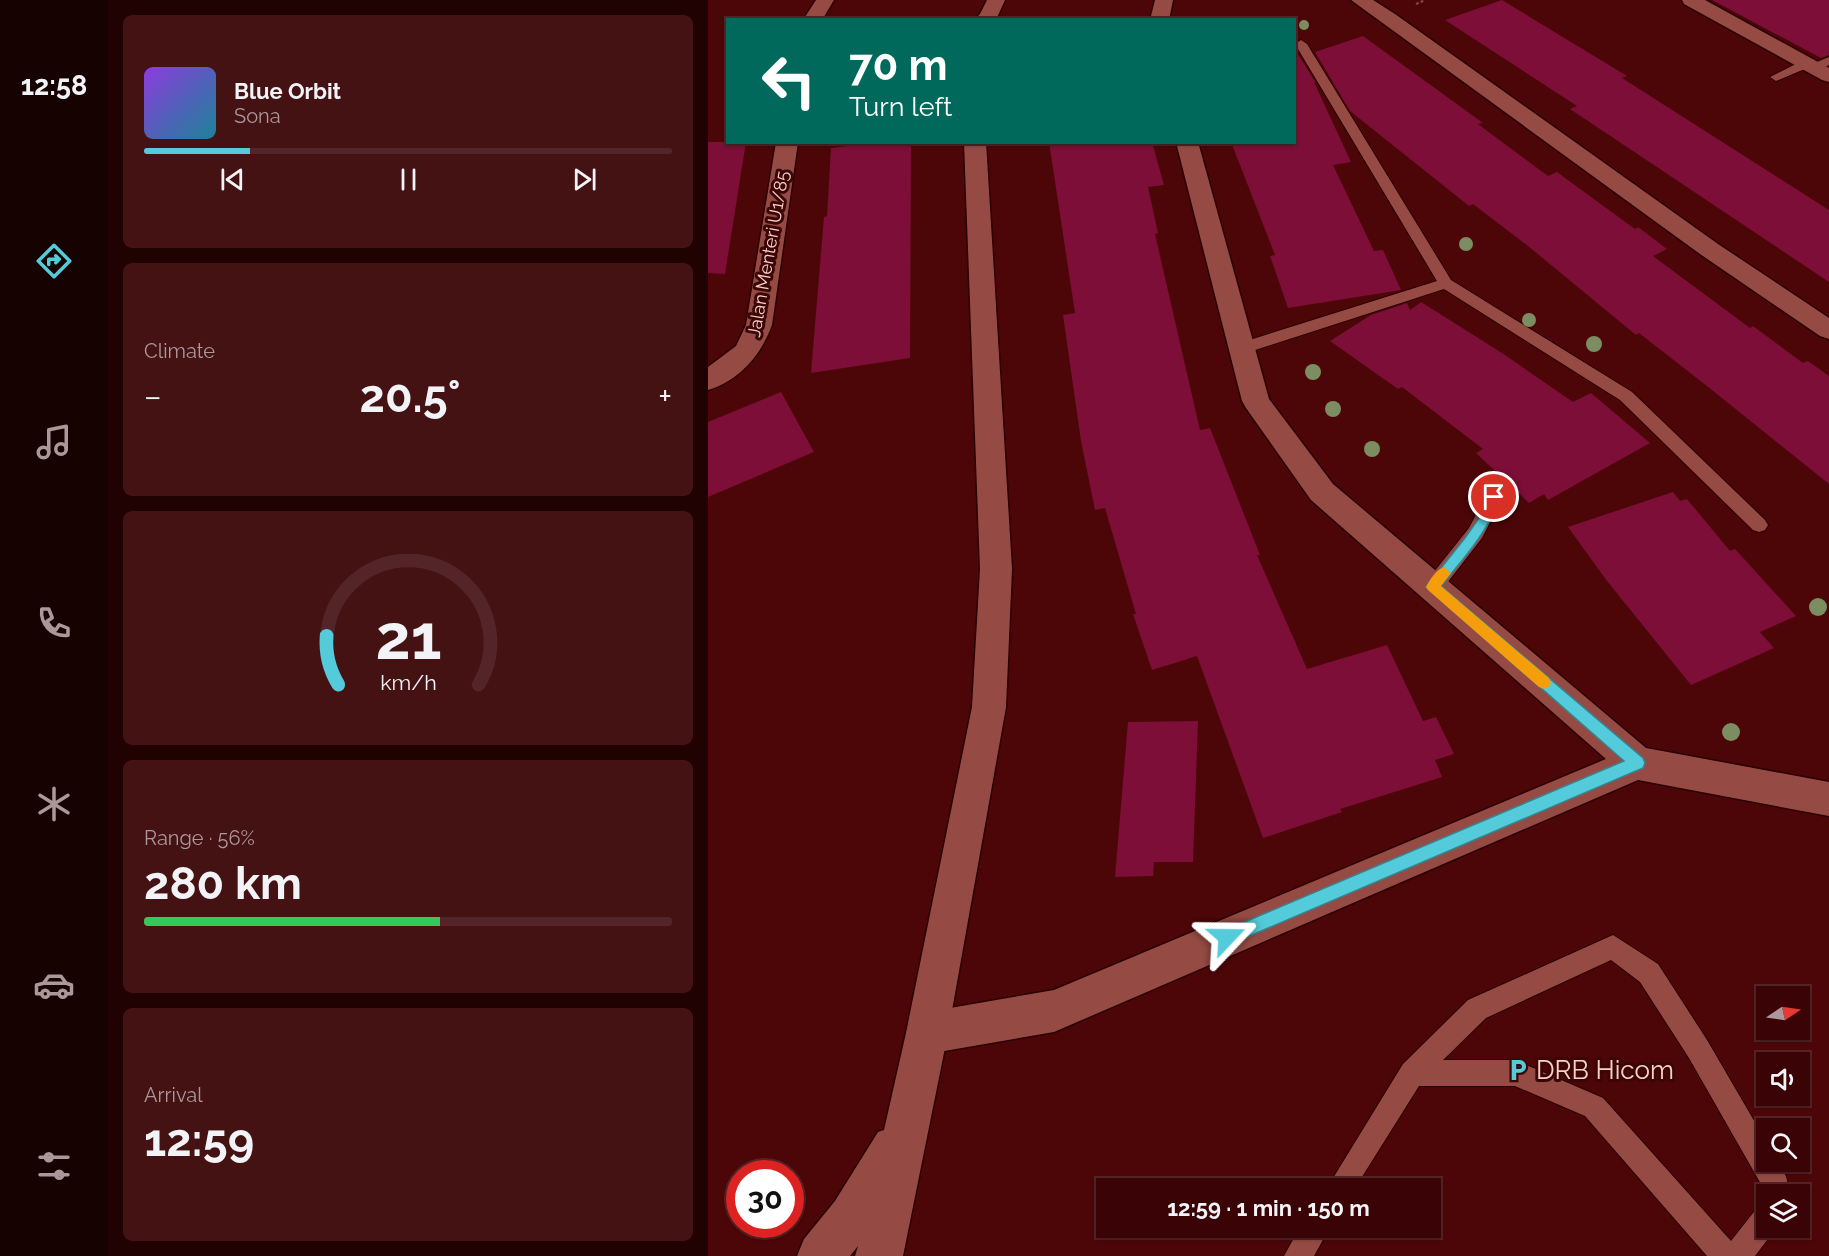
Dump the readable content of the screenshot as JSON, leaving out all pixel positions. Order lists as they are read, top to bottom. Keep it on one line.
{"streets":{"street":["Jalan Menteri U1/85"]},"places":{"parking":["DRB Hicom"]},"north":"right","page":{"tabs":"12:58","turn":["70 m","Turn left"],"song":["Blue Orbit","Sona"],"tile":["Climate",["Range · 56%","280 km"],["Arrival","12:59"]],"heat":["−","20.5°","+"],"limit":"30","trip":"12:59 · 1 min · 150 m","gauge":["21","km/h"]}}
